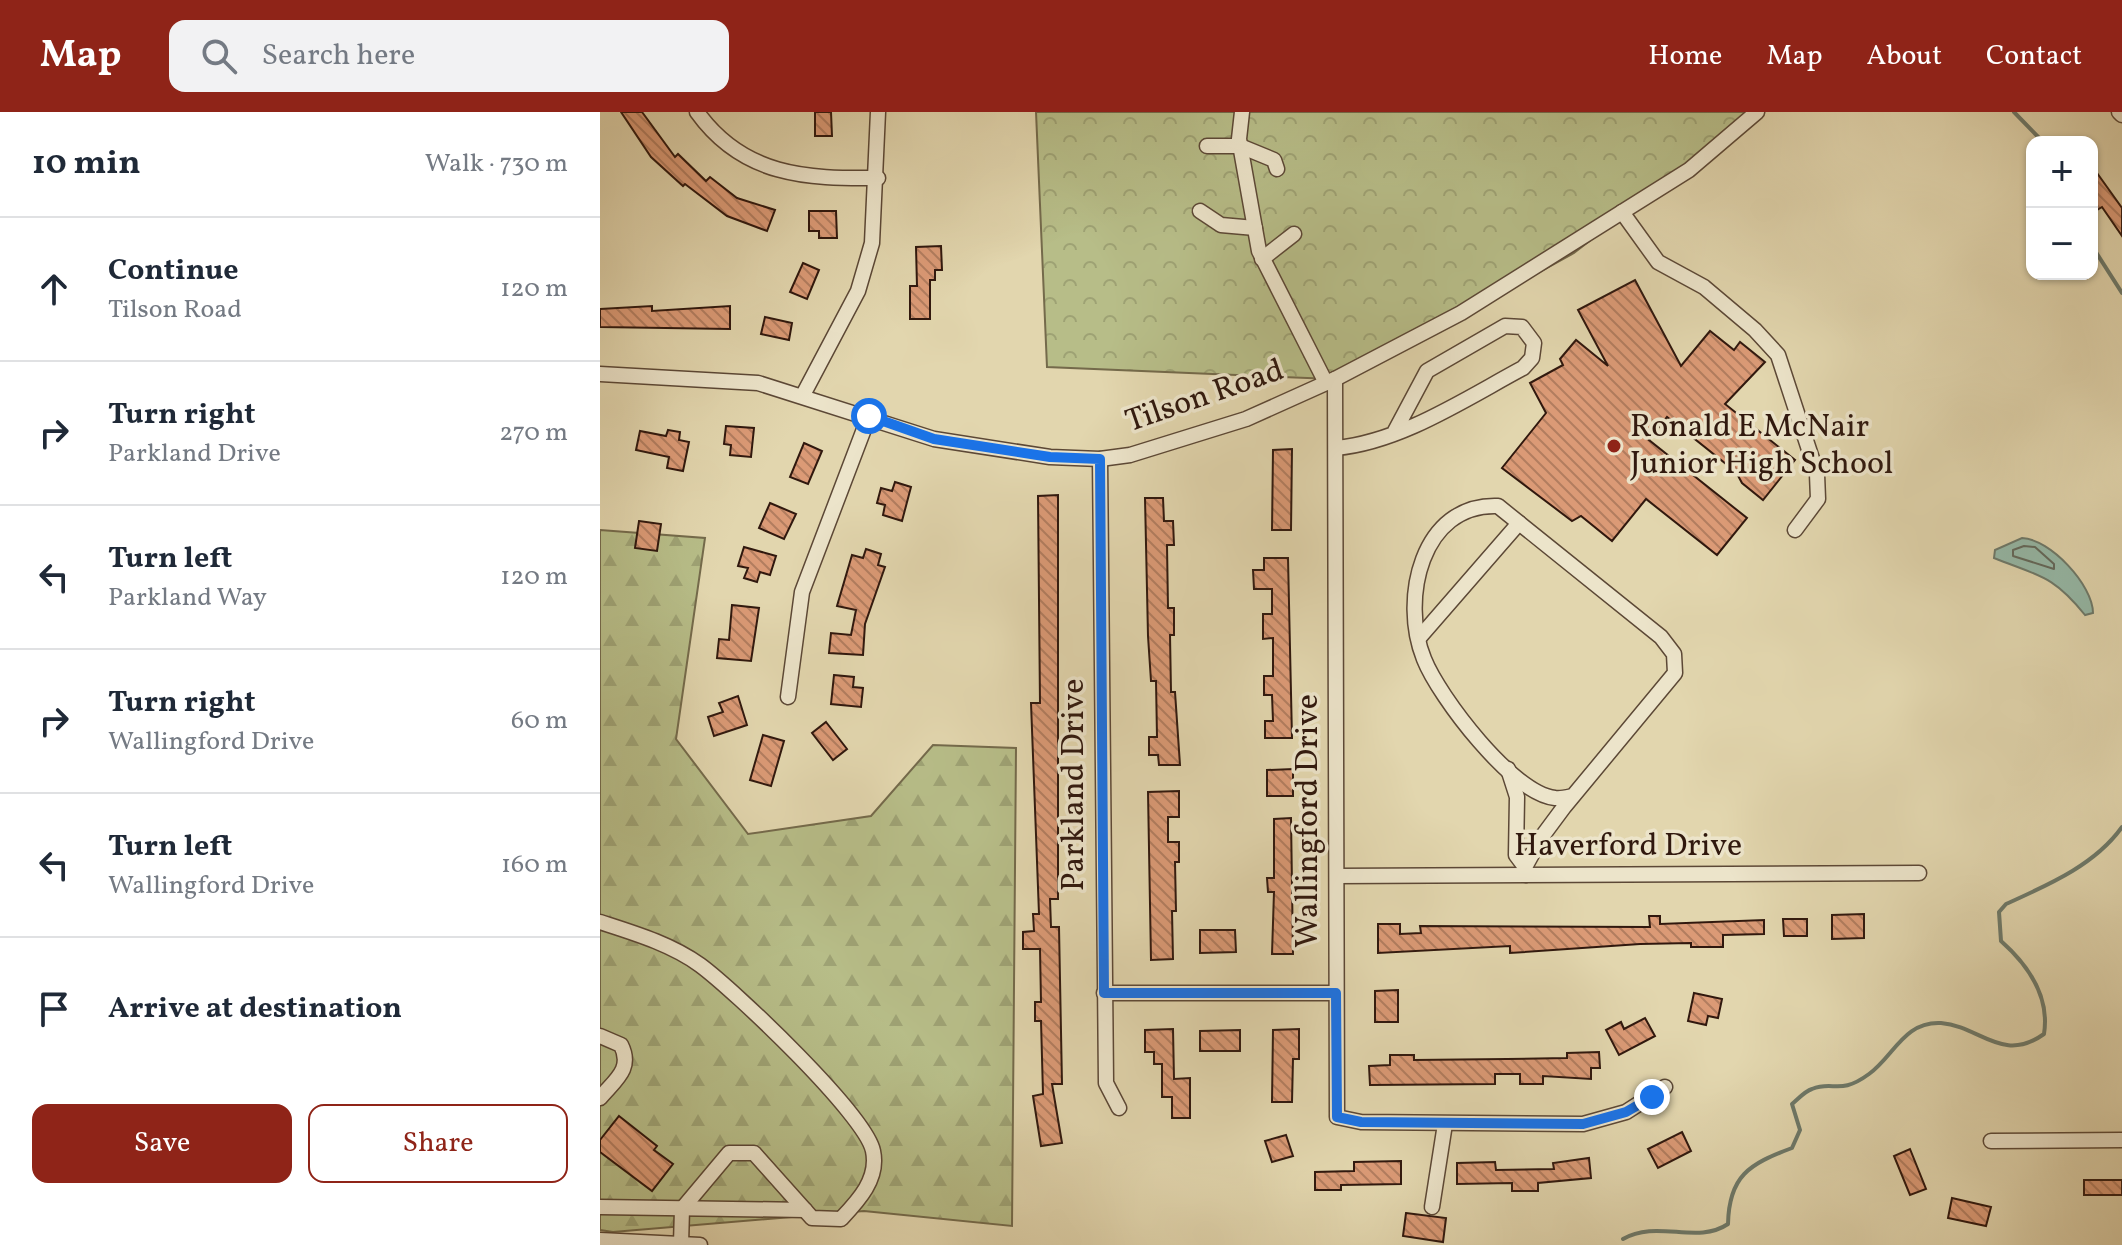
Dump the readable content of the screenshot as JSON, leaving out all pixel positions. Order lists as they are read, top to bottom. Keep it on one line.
{"streets":{"street":["Tilson Road","Parkland Drive","Wallingford Drive","Haverford Drive"]},"crossings":[["Tilson Road","Parkland Drive"],["Tilson Road","Wallingford Drive"],["Wallingford Drive","Haverford Drive"]],"places":["Ronald E McNair Junior High School"],"page":{"header":"Map","search":"Search here","nav":["Home","Map","About","Contact"],"heading":["10 min","Walk · 730 m"],"map_buttons":["+","−"],"list":[["Continue","Tilson Road","120 m"],["Turn right","Parkland Drive","270 m"],["Turn left","Parkland Way","120 m"],["Turn right","Wallingford Drive","60 m"],["Turn left","Wallingford Drive","160 m"],"Arrive at destination"],"buttons":["Save","Share"]}}
